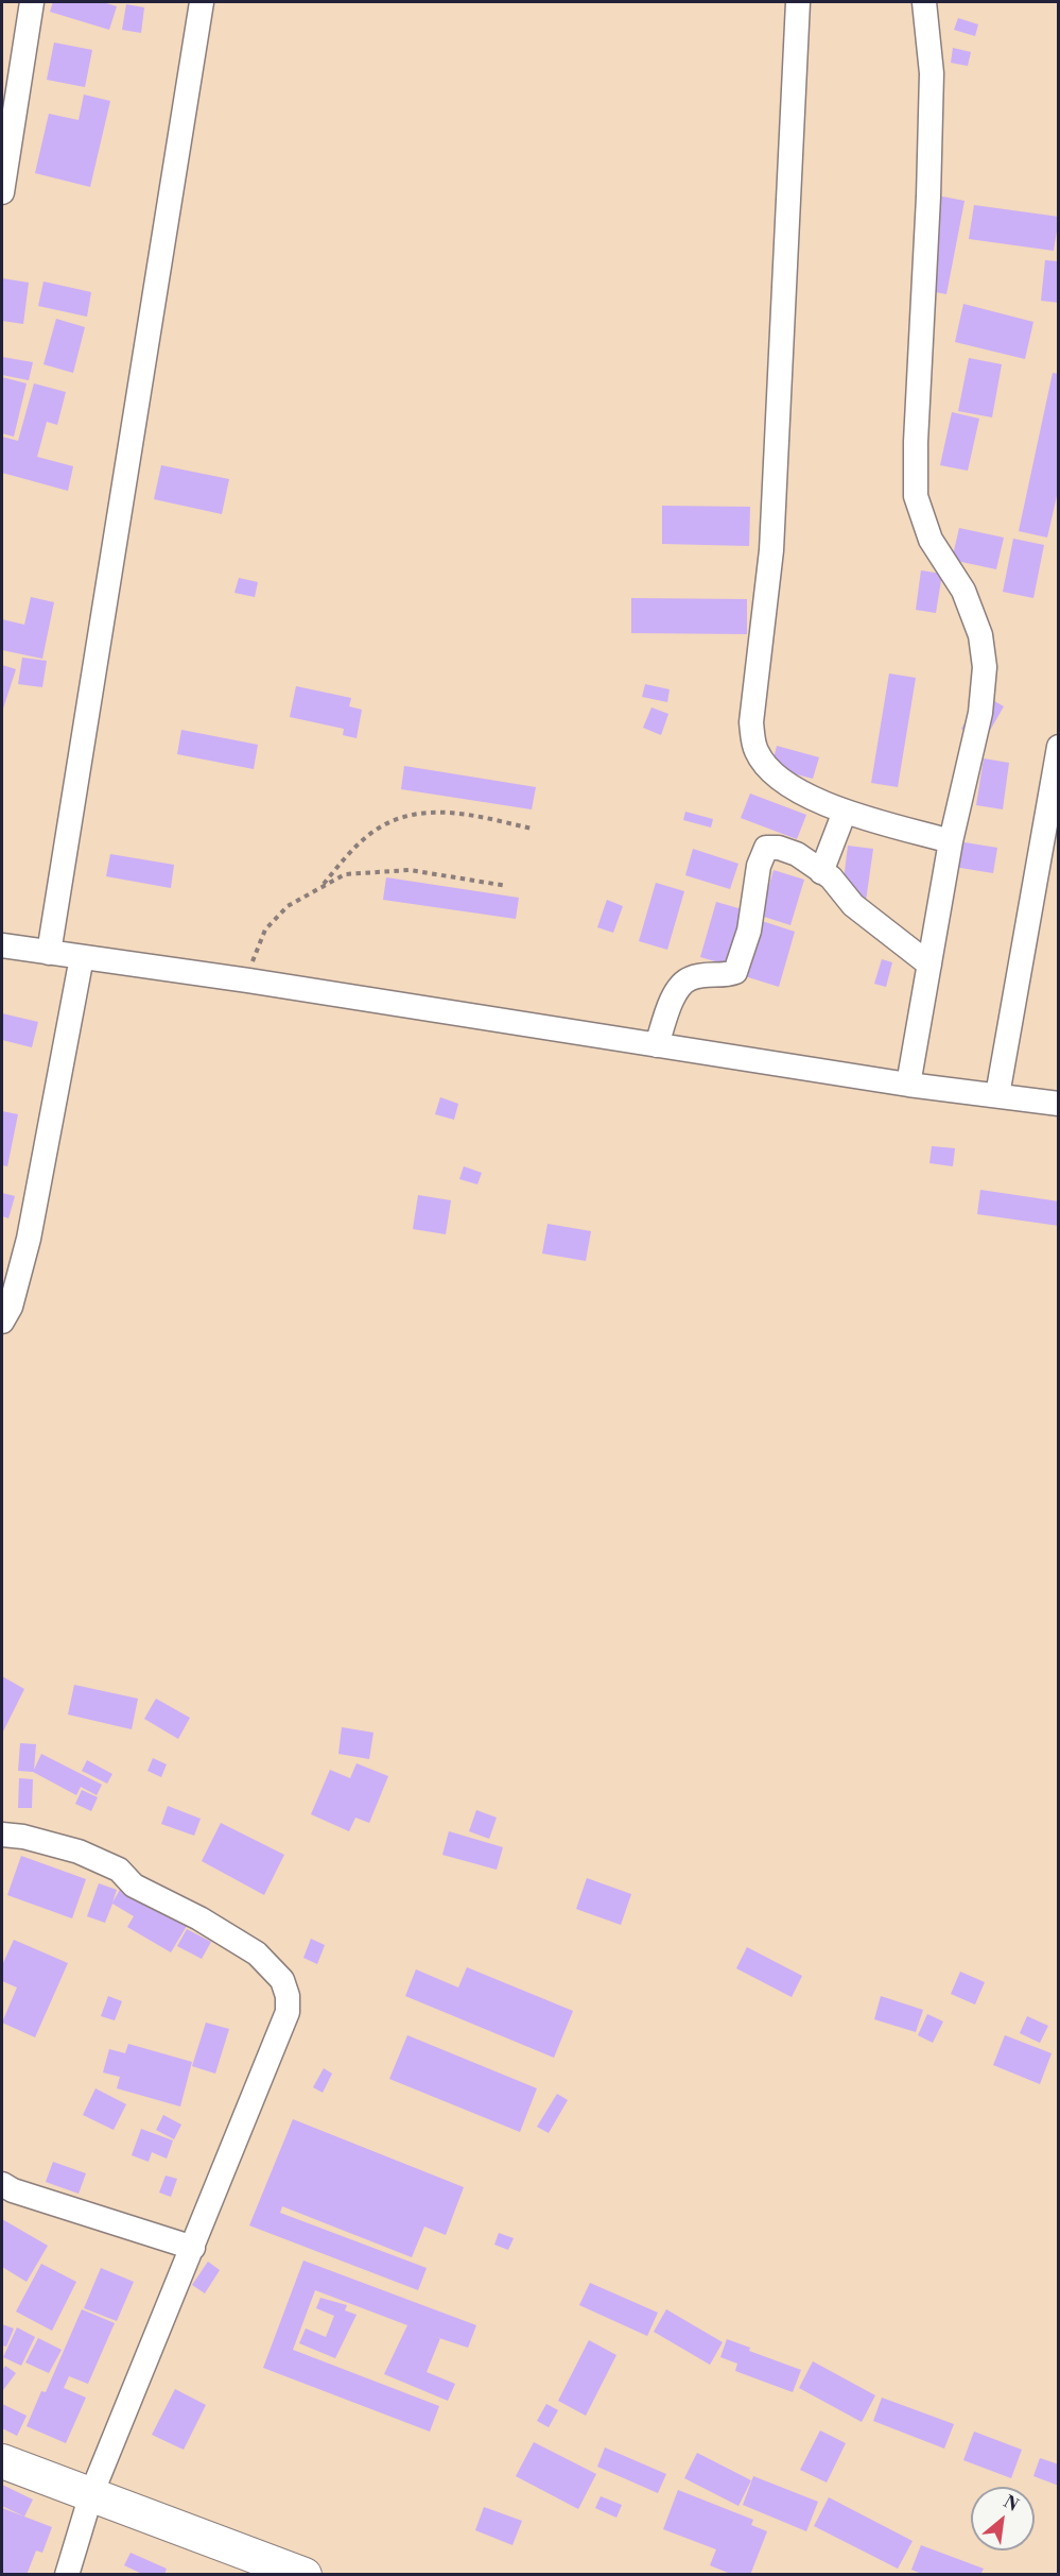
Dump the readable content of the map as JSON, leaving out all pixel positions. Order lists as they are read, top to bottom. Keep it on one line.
{"north":"top right"}
